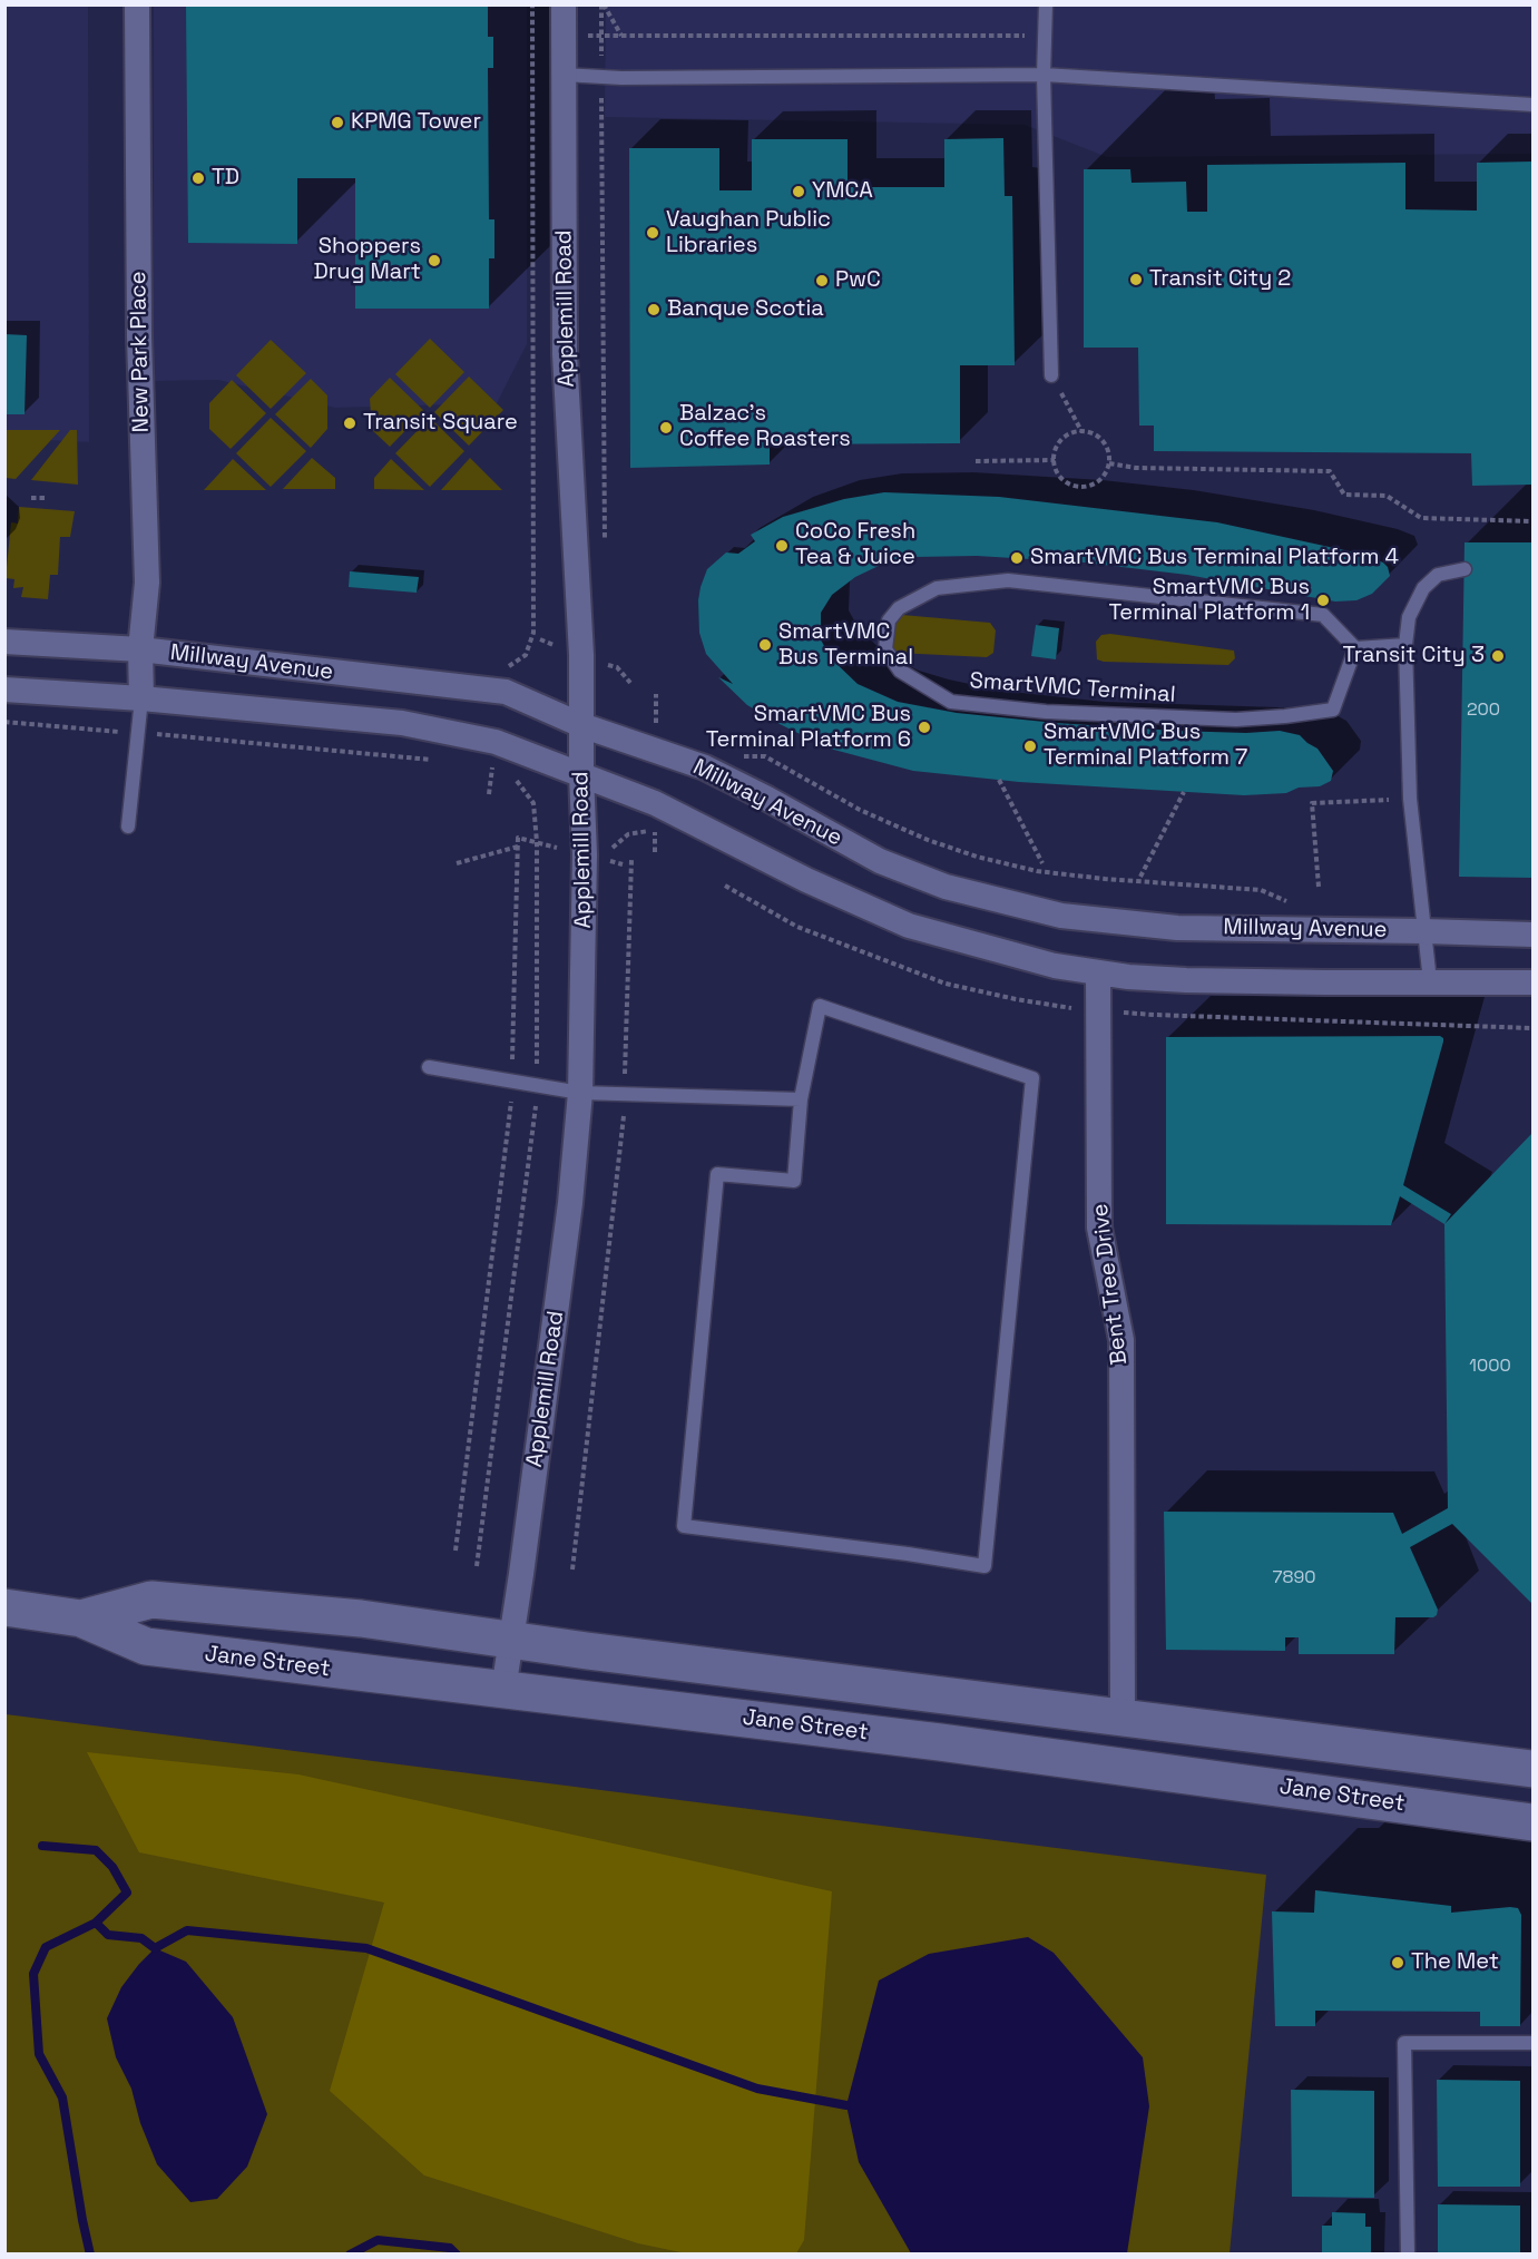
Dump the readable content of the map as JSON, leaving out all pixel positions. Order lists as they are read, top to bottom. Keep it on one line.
{"streets":{"main road":["Jane Street"],"street":["Applemill Road","New Park Place","Millway Avenue","Bent Tree Drive"],"lane":["SmartVMC Terminal"]},"crossings":[["Applemill Road","Millway Avenue"],["Applemill Road","Jane Street"],["New Park Place","Millway Avenue"],["Millway Avenue","Bent Tree Drive"],["Bent Tree Drive","Jane Street"]],"places":["KPMG Tower","TD","YMCA","Vaughan Public Libraries","Shoppers Drug Mart","Transit City 2","PwC","Banque Scotia","Transit Square","Balzac’s Coffee Roasters","CoCo Fresh Tea & Juice","SmartVMC Bus Terminal Platform 4","SmartVMC Bus Terminal Platform 1","SmartVMC Bus Terminal","Transit City 3","SmartVMC Bus Terminal Platform 6","SmartVMC Bus Terminal Platform 7","The Met"],"house_numbers":["200","1000","7890"]}
